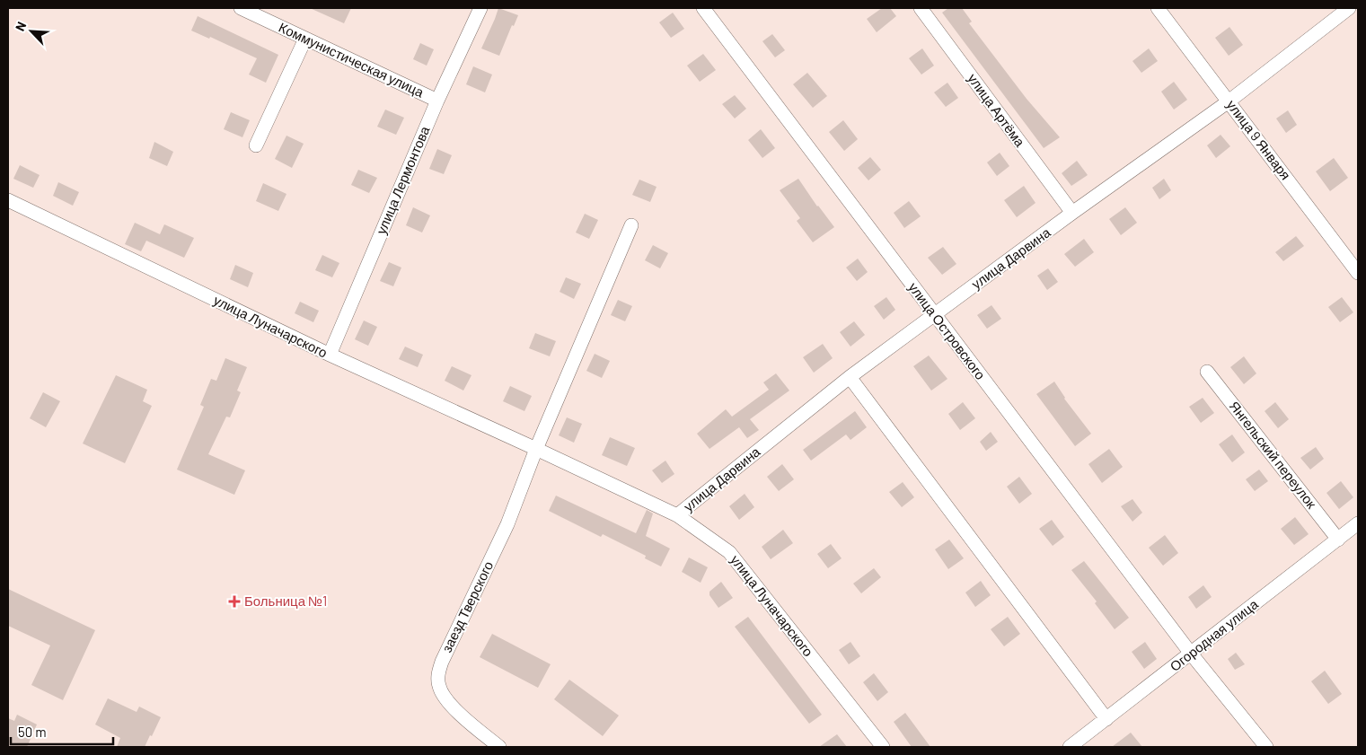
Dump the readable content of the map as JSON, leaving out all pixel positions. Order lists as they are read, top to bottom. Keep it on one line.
{"streets":{"street":["Коммунистическая улица","улица Артёма","улица 9 Января","улица Лермонтова","улица Дарвина","улица Луначарского","улица Островского","Янгельский переулок","заезд Тверского","Огородная улица"]},"crossings":[["Коммунистическая улица","улица Лермонтова"],["улица Артёма","улица Дарвина"],["улица 9 Января","улица Дарвина"],["улица Лермонтова","улица Луначарского"],["улица Дарвина","улица Луначарского"],["улица Дарвина","улица Островского"],["улица Луначарского","заезд Тверского"],["улица Островского","Огородная улица"],["Янгельский переулок","Огородная улица"]],"places":{"health":["Больница №1"]},"scale_bar":"50 m","north":"top left"}
